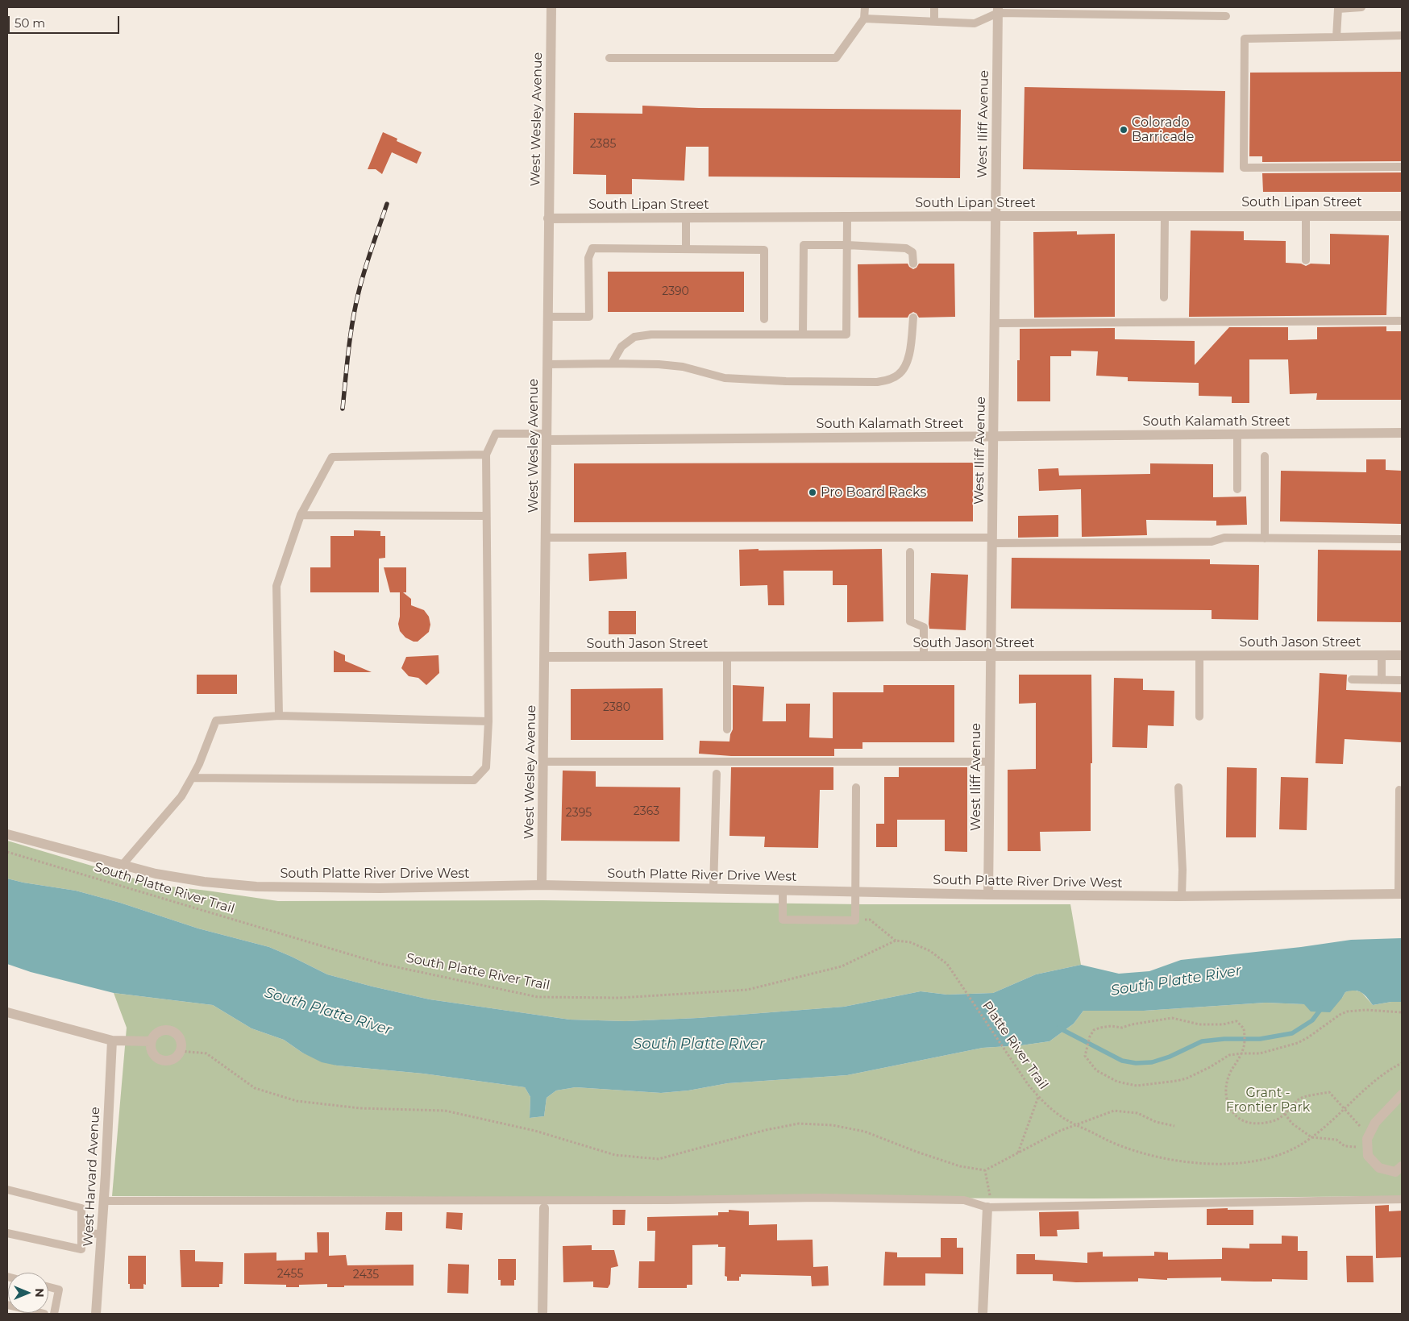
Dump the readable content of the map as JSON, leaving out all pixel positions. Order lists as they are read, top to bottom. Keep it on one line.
{"streets":{"street":["West Wesley Avenue","West Iliff Avenue","South Lipan Street","South Kalamath Street","South Jason Street","South Platte River Drive West","West Harvard Avenue"],"path":["South Platte River Trail","Platte River Trail"]},"crossings":[["West Wesley Avenue","South Lipan Street"],["West Wesley Avenue","South Kalamath Street"],["West Wesley Avenue","South Jason Street"],["West Wesley Avenue","South Platte River Drive West"],["West Iliff Avenue","South Lipan Street"],["West Iliff Avenue","South Kalamath Street"],["West Iliff Avenue","South Jason Street"],["West Iliff Avenue","South Platte River Drive West"],["South Platte River Trail","Platte River Trail"]],"water":["South Platte River"],"parks":["Grant - Frontier Park"],"places":["Colorado Barricade","Pro Board Racks"],"house_numbers":["2385","2390","2380","2363","2395","2455","2435"],"scale_bar":"50 m","north":"right"}
